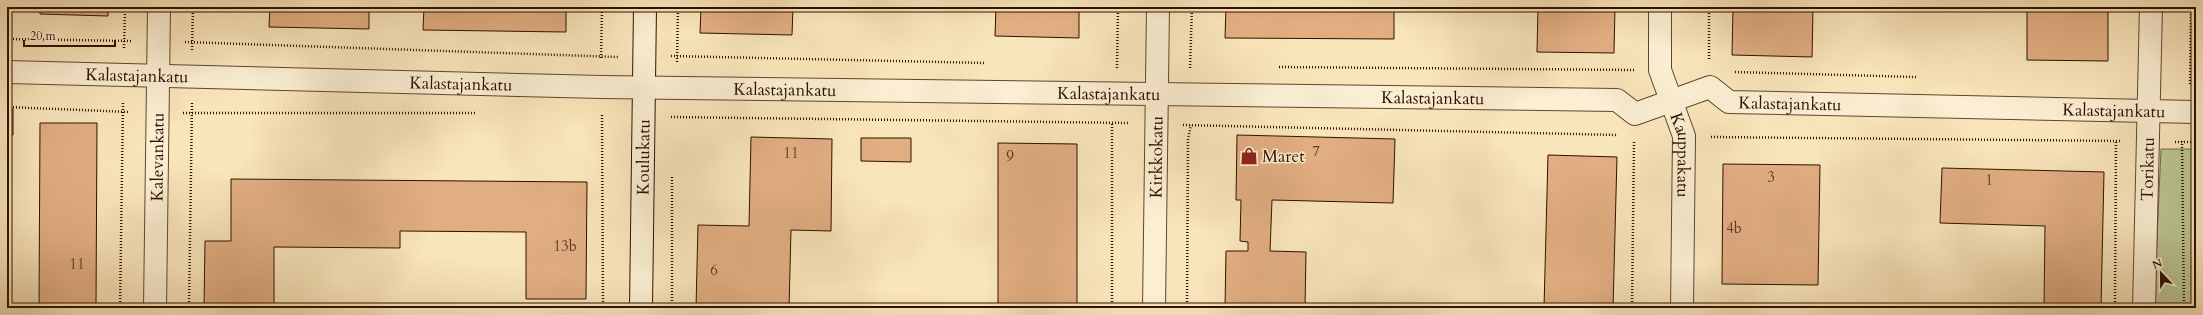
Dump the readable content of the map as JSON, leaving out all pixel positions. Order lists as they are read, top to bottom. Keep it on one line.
{"streets":{"street":["Kalastajankatu","Kauppakatu","Kalevankatu","Koulukatu","Kirkkokatu","Torikatu"]},"crossings":[["Kalastajankatu","Kauppakatu"],["Kalastajankatu","Kalevankatu"],["Kalastajankatu","Koulukatu"],["Kalastajankatu","Kirkkokatu"],["Kalastajankatu","Torikatu"]],"places":{"shop":["Maret"]},"house_numbers":["7","11","9","3","1","4b","13b","11","6"],"scale_bar":"20 m","north":"top"}
